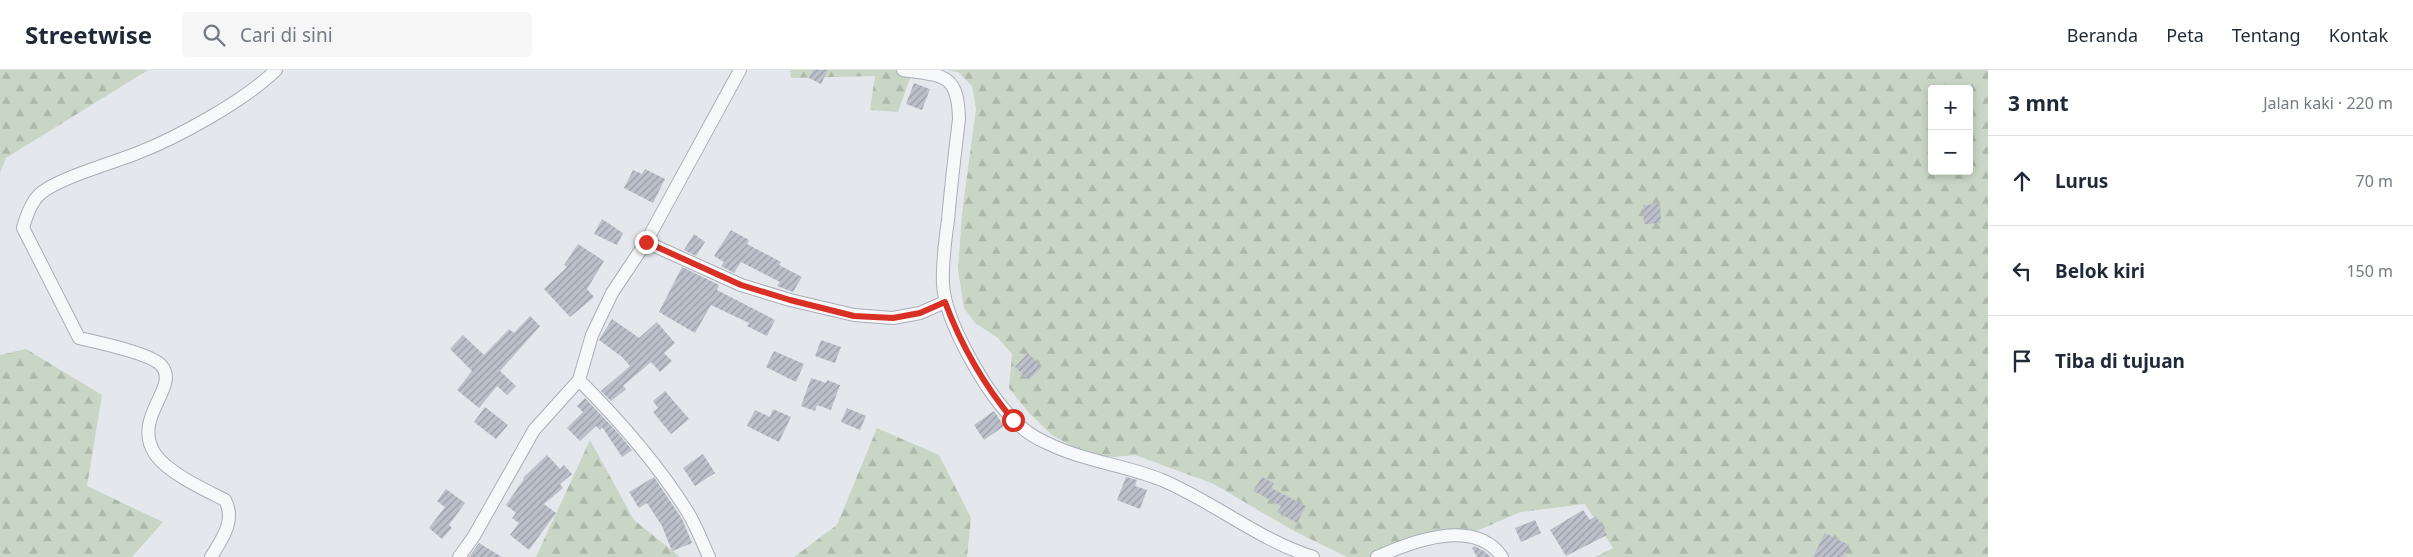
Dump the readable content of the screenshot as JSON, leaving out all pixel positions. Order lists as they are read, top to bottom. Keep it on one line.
{"page":{"header":"Streetwise","search":"Cari di sini","nav":["Beranda","Peta","Tentang","Kontak"],"heading":["3 mnt","Jalan kaki · 220 m"],"map_buttons":["+","−"],"list":[["Lurus","70 m"],["Belok kiri","150 m"],"Tiba di tujuan"]}}
